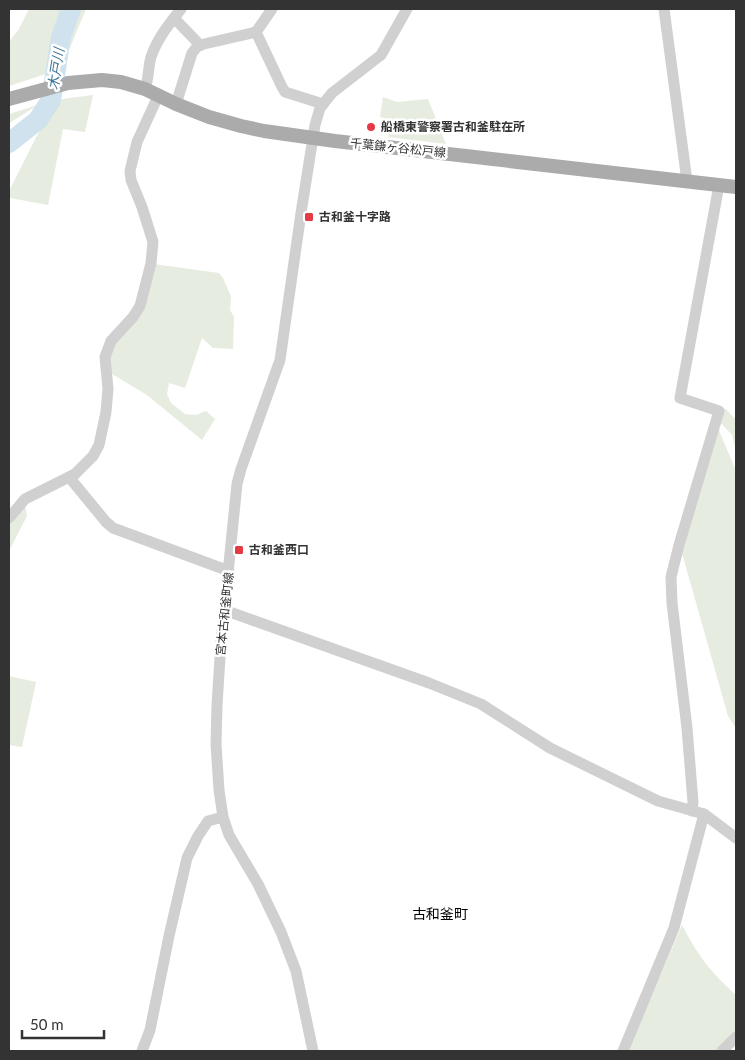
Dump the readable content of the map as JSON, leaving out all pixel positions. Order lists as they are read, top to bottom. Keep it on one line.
{"streets":{"main road":["千葉鎌ヶ谷松戸線"],"street":["宮本古和釜町線"]},"crossings":[["千葉鎌ヶ谷松戸線","宮本古和釜町線"]],"districts":["古和釜町"],"water":["木戸川"],"places":{"other":["船橋東警察署古和釜駐在所"],"transit":["古和釜十字路","古和釜西口"]},"scale_bar":"50 m"}
